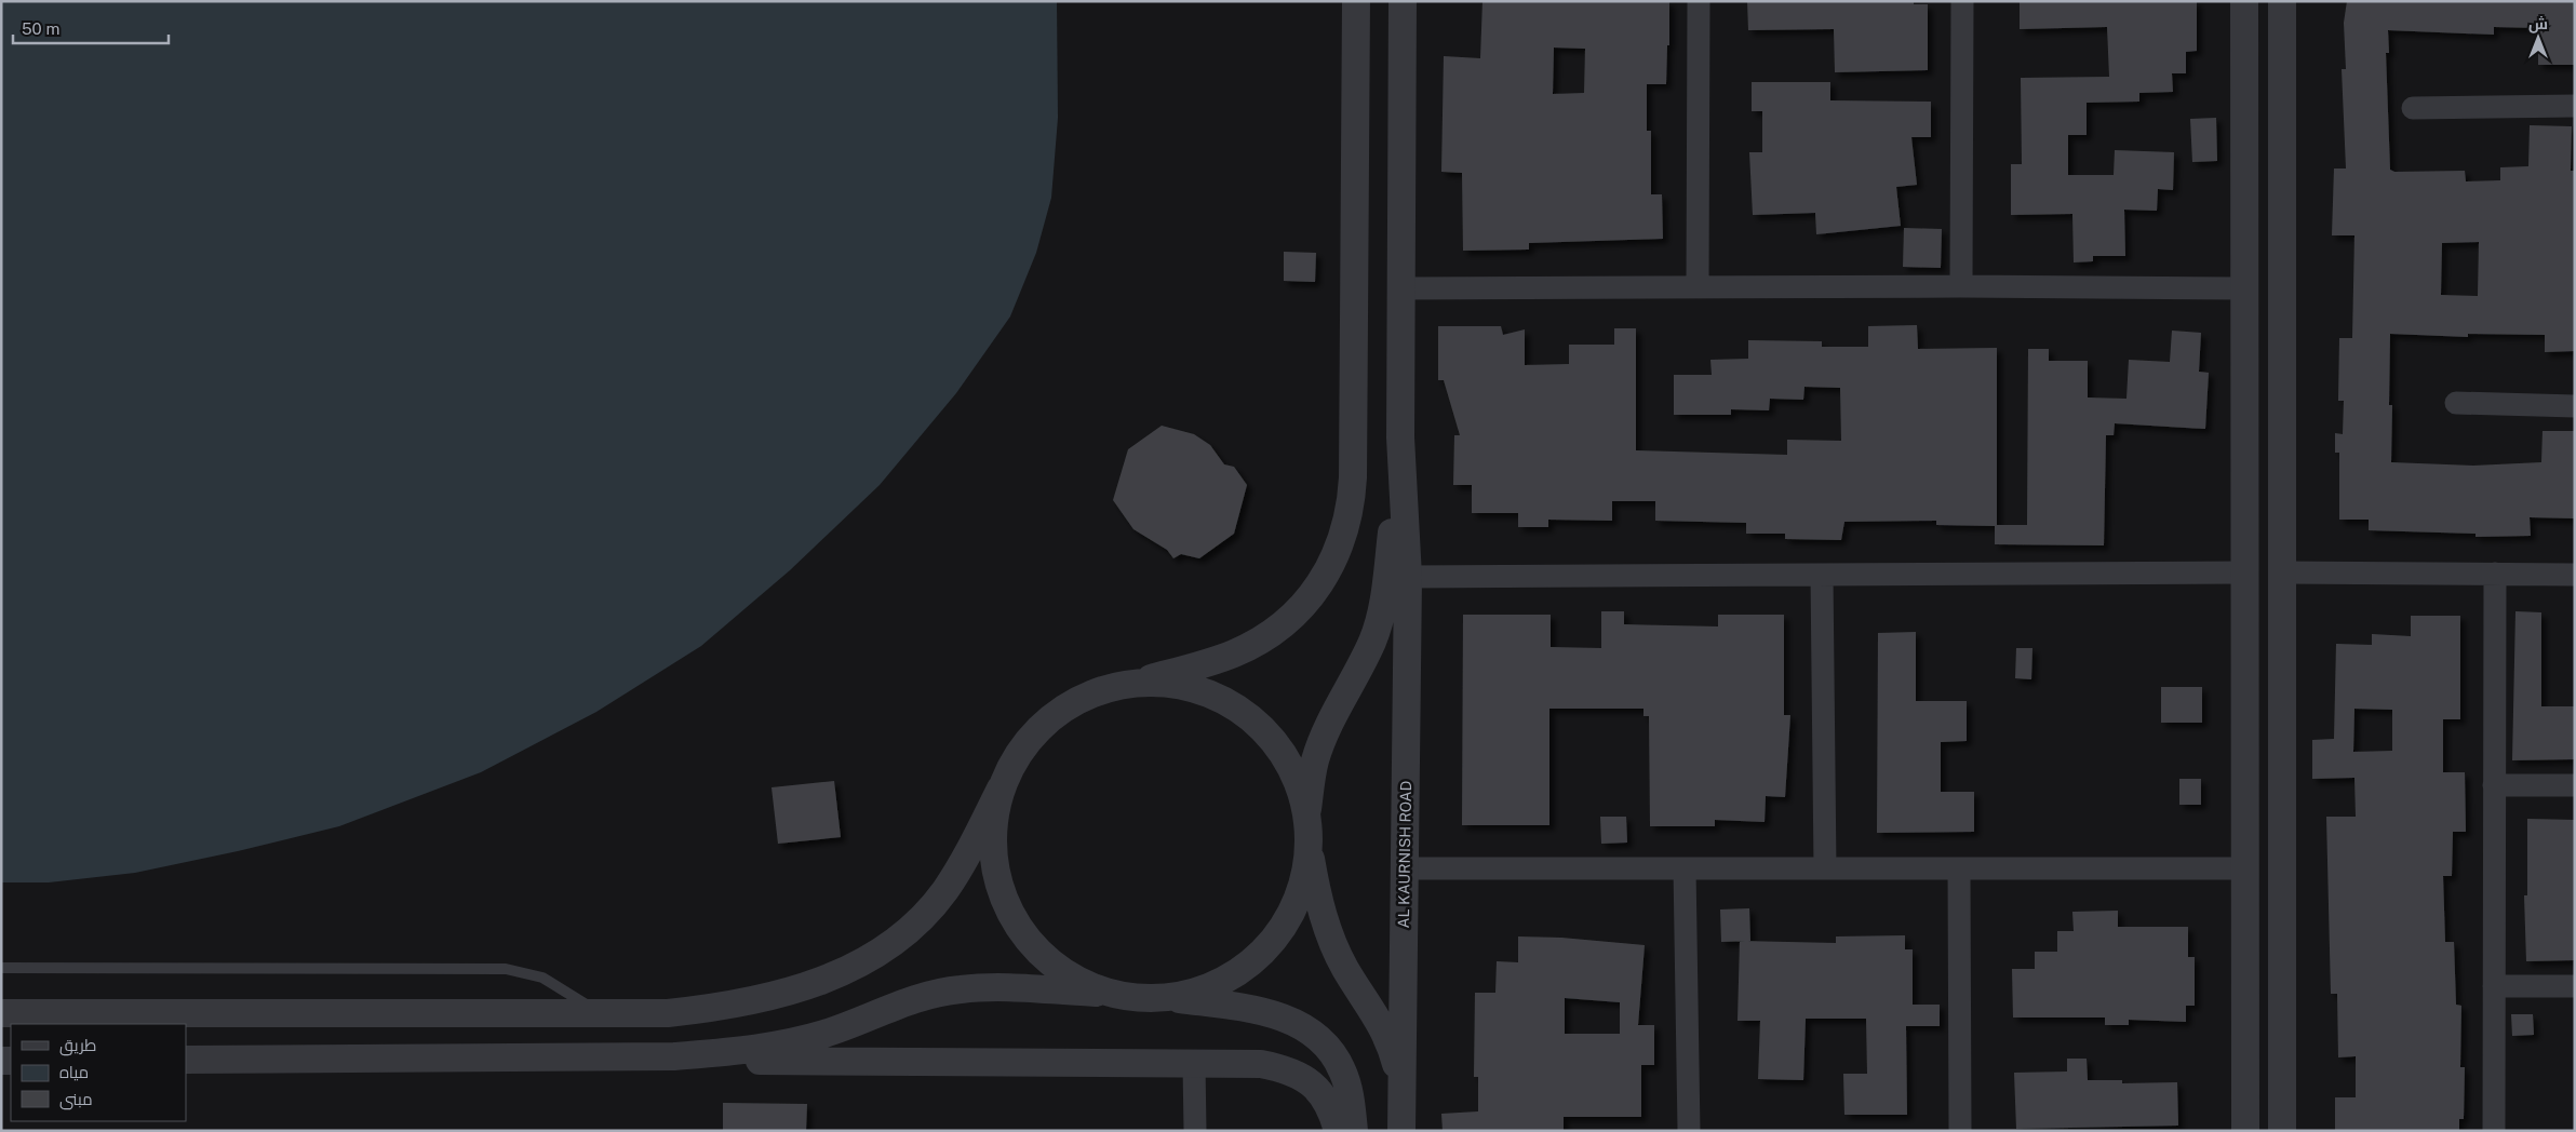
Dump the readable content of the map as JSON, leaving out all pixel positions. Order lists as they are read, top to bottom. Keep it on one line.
{"streets":{"street":["AL KAURNISH ROAD"]},"legend":["طريق","مياه","مبنى"],"scale_bar":"50 m","north":"top"}
